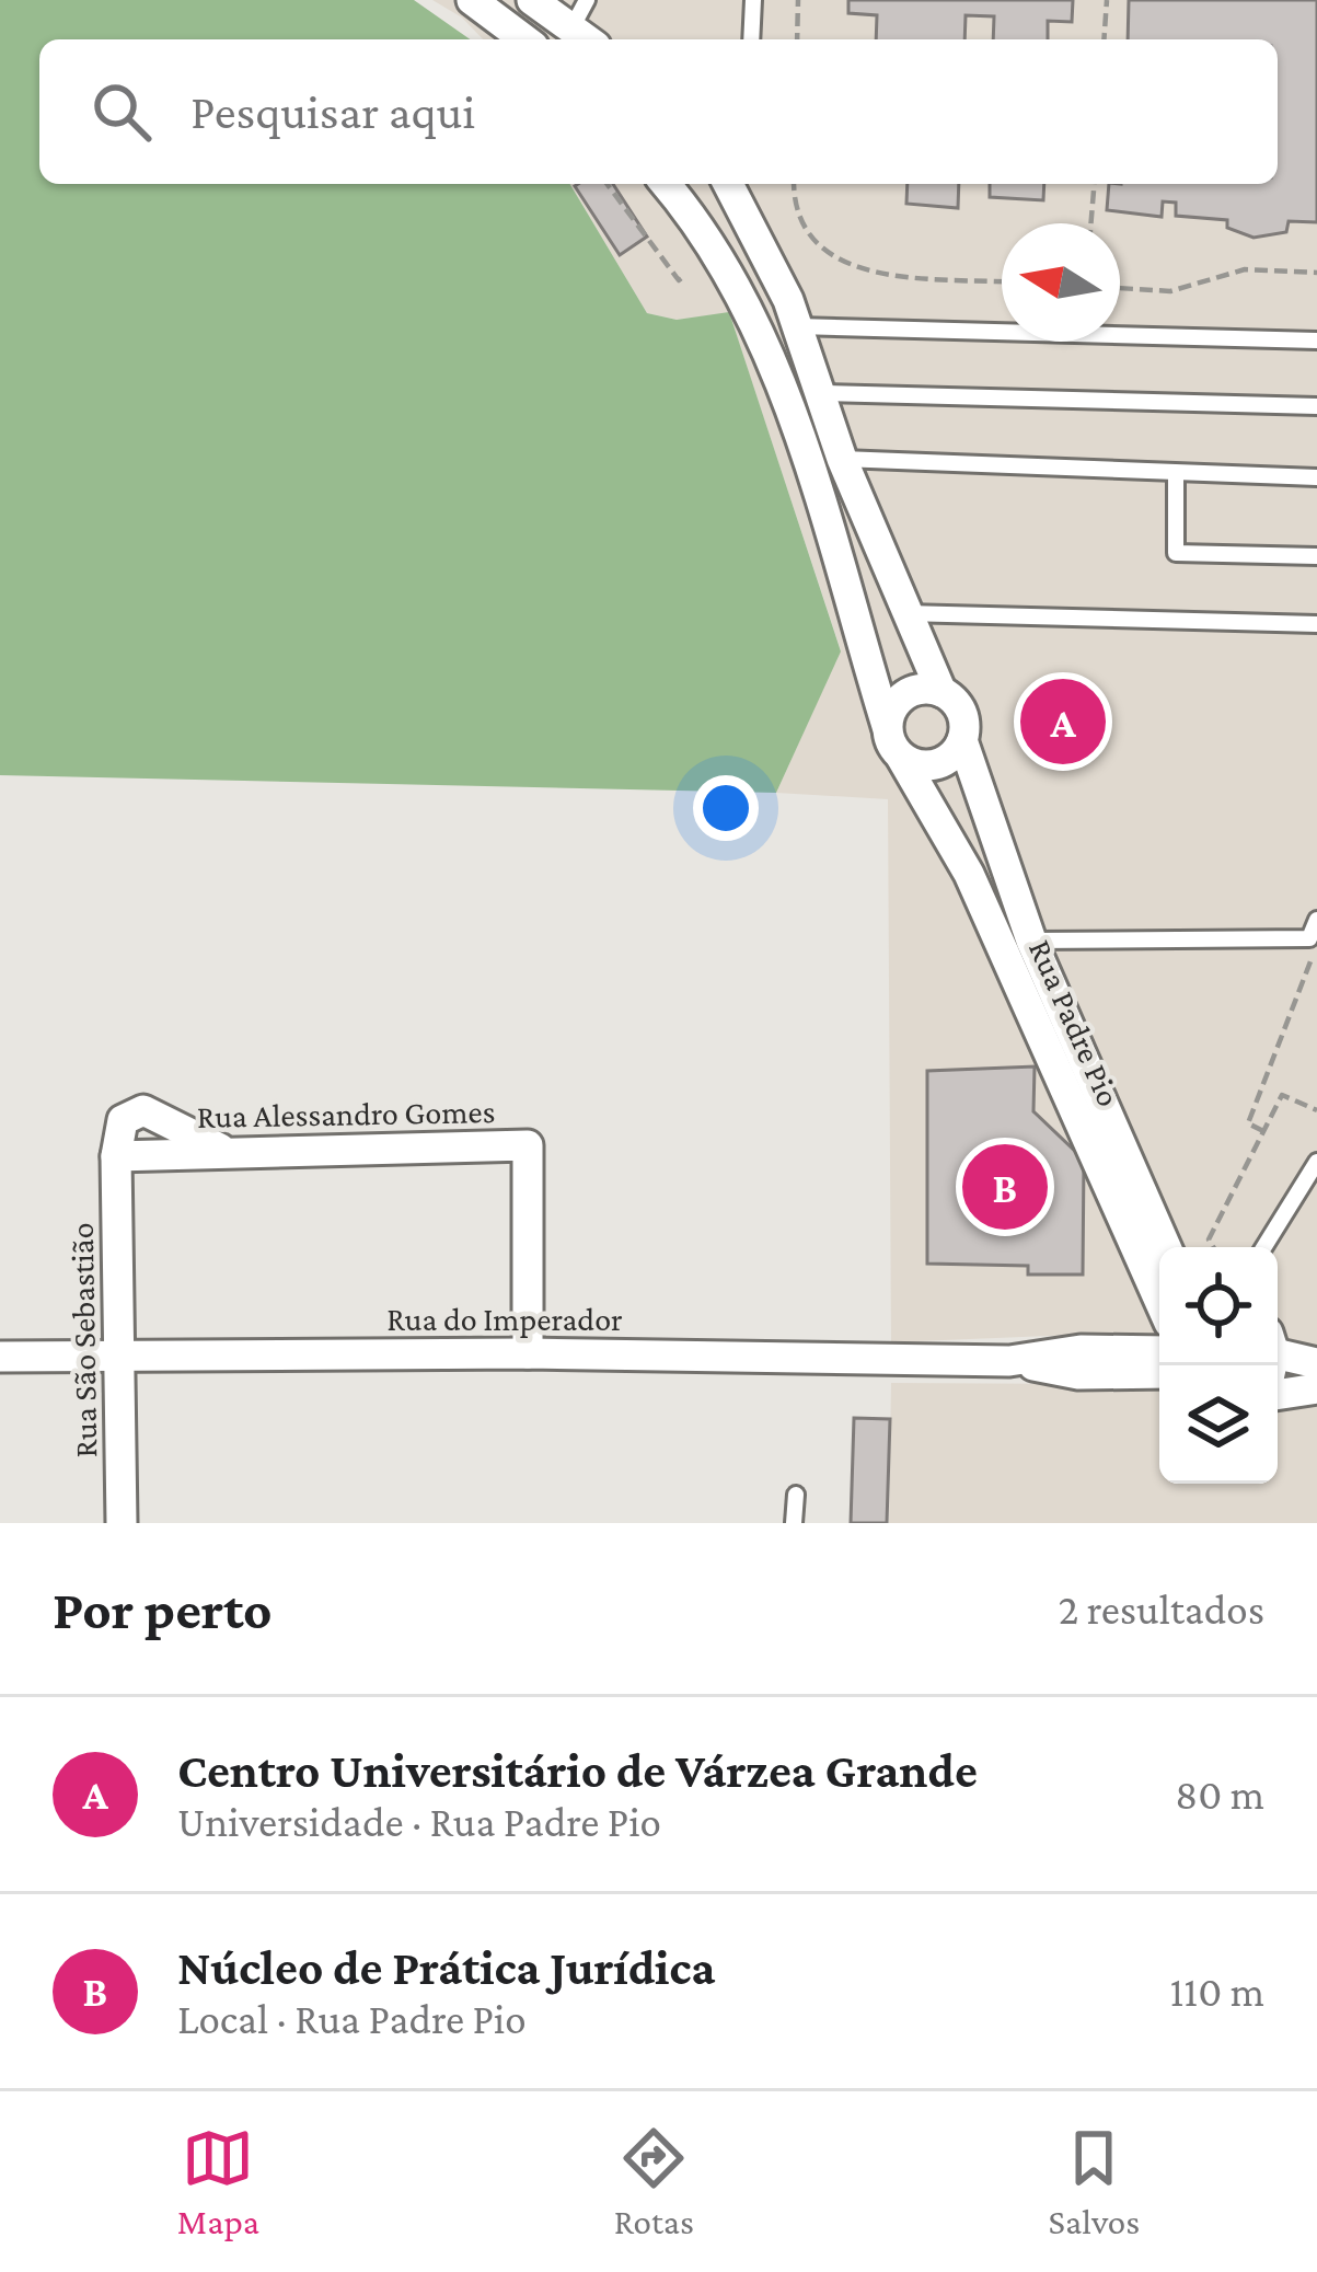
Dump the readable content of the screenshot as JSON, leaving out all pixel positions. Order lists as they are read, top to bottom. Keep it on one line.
{"streets":{"street":["Rua Padre Pio","Rua Alessandro Gomes","Rua do Imperador","Rua São Sebastião"]},"crossings":[["Rua Alessandro Gomes","Rua do Imperador"],["Rua Alessandro Gomes","Rua São Sebastião"],["Rua do Imperador","Rua São Sebastião"]],"north":"left","page":{"search":"Pesquisar aqui","pins":["A","B"],"heading":["Por perto","2 resultados"],"list":[{"mark":"A","name":"Centro Universitário de Várzea Grande","note":"Universidade · Rua Padre Pio","value":"80 m"},{"mark":"B","name":"Núcleo de Prática Jurídica","note":"Local · Rua Padre Pio","value":"110 m"}],"nav":["Mapa","Rotas","Salvos"]}}
